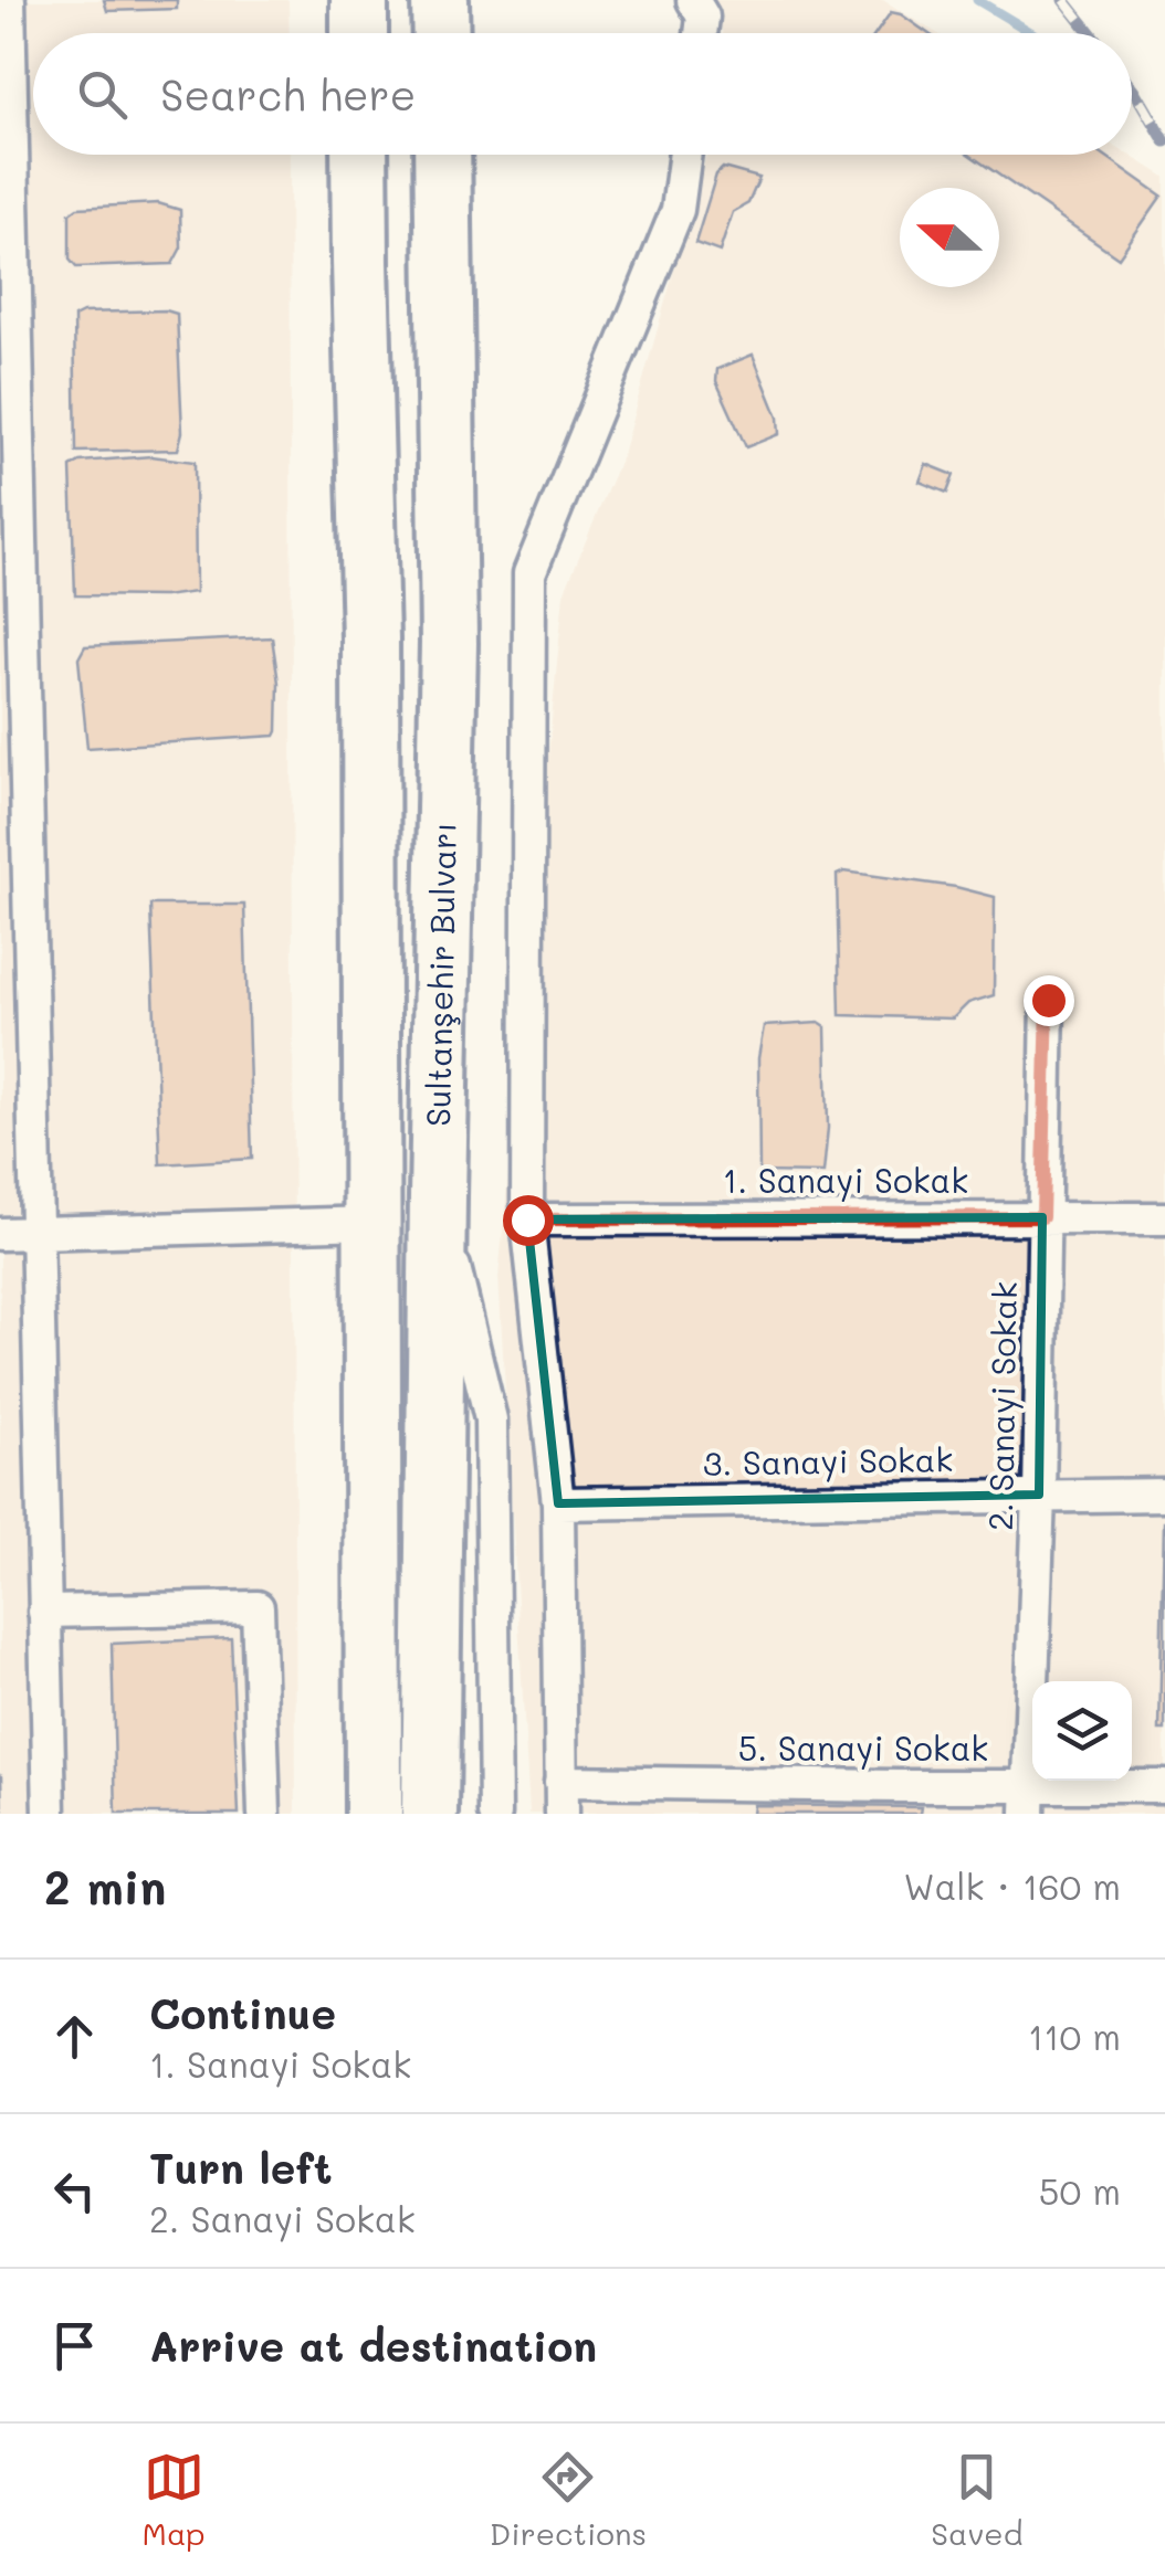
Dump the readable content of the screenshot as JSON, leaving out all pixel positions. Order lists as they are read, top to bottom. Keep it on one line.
{"streets":{"highway":["Sultanşehir Bulvarı"],"street":["1. Sanayi Sokak","2. Sanayi Sokak","3. Sanayi Sokak","5. Sanayi Sokak"]},"crossings":[["1. Sanayi Sokak","2. Sanayi Sokak"],["2. Sanayi Sokak","3. Sanayi Sokak"],["2. Sanayi Sokak","5. Sanayi Sokak"]],"north":"left","page":{"search":"Search here","heading":["2 min","Walk · 160 m"],"list":[["Continue","1. Sanayi Sokak","110 m"],["Turn left","2. Sanayi Sokak","50 m"],"Arrive at destination"],"nav":["Map","Directions","Saved"]}}
